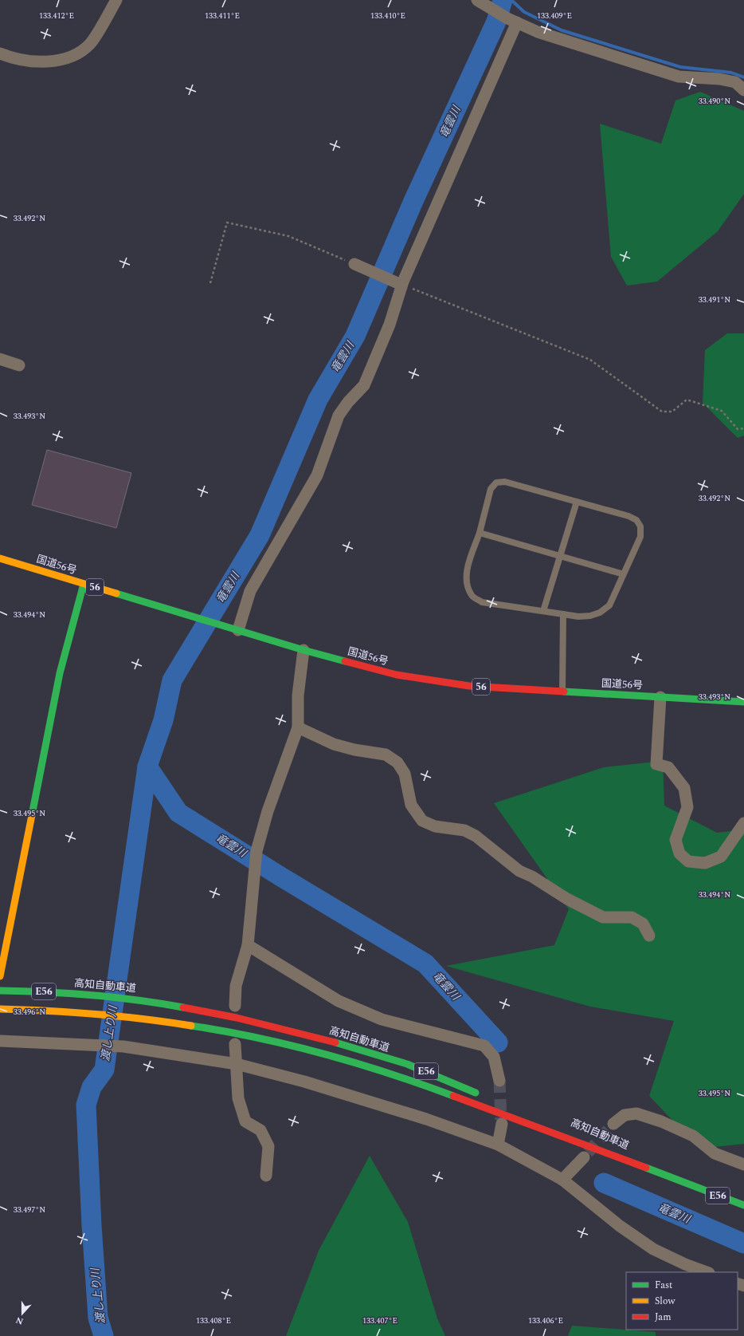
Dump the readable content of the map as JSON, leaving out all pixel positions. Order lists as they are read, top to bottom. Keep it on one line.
{"streets":{"main road":["国道56号","56","高知自動車道","E56"]},"water":["竜雲川","渡し上り川"],"legend":["Fast","Slow","Jam"],"north":"bottom","coordinates":["133.411°E","133.412°E","133.410°E","133.409°E","33.490°N","33.492°N","33.491°N","33.493°N","33.494°N","33.495°N","33.496°N","33.497°N","133.408°E","133.407°E","133.406°E"]}
